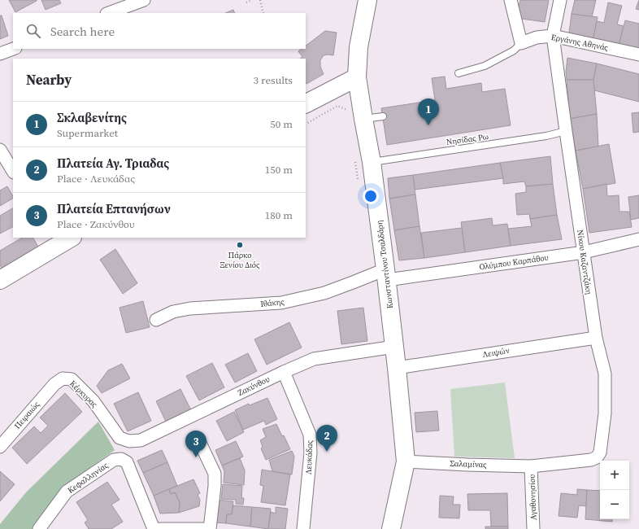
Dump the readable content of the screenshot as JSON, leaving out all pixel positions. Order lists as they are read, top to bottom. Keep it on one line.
{"streets":{"street":["Εργάνης Αθηνάς","Ολύμπου Καρπάθου","Νίκου Καζαντζάκη","Κωνσταντίνου Τσαλδάρη","Ιθάκης","Λειψών","Ζακύνθου","Κέρκυρας","Πειραιώς","Λευκάδας","Σαλαμίνας","Κεφαλληνίας","Αγαθονησίου"],"lane":["Νησίδας Ρω"]},"crossings":[["Εργάνης Αθηνάς","Νίκου Καζαντζάκη"],["Νησίδας Ρω","Νίκου Καζαντζάκη"],["Νησίδας Ρω","Κωνσταντίνου Τσαλδάρη"],["Ολύμπου Καρπάθου","Νίκου Καζαντζάκη"],["Ολύμπου Καρπάθου","Κωνσταντίνου Τσαλδάρη"],["Ολύμπου Καρπάθου","Ιθάκης"],["Νίκου Καζαντζάκη","Λειψών"],["Νίκου Καζαντζάκη","Σαλαμίνας"],["Νίκου Καζαντζάκη","Αγαθονησίου"],["Κωνσταντίνου Τσαλδάρη","Ιθάκης"],["Κωνσταντίνου Τσαλδάρη","Λειψών"],["Κωνσταντίνου Τσαλδάρη","Ζακύνθου"],["Κωνσταντίνου Τσαλδάρη","Σαλαμίνας"],["Ζακύνθου","Κέρκυρας"],["Ζακύνθου","Λευκάδας"],["Κέρκυρας","Πειραιώς"],["Σαλαμίνας","Αγαθονησίου"]],"places":["Πάρκο Ξενίου Διός"],"page":{"search":"Search here","heading":["Nearby","3 results"],"pins":["1","2","3"],"list":[{"mark":"1","name":"Σκλαβενίτης","note":"Supermarket","value":"50 m"},{"mark":"2","name":"Πλατεία Αγ. Τριαδας","note":"Place · Λευκάδας","value":"150 m"},{"mark":"3","name":"Πλατεία Επτανήσων","note":"Place · Ζακύνθου","value":"180 m"}],"map_buttons":["+","−"]}}
